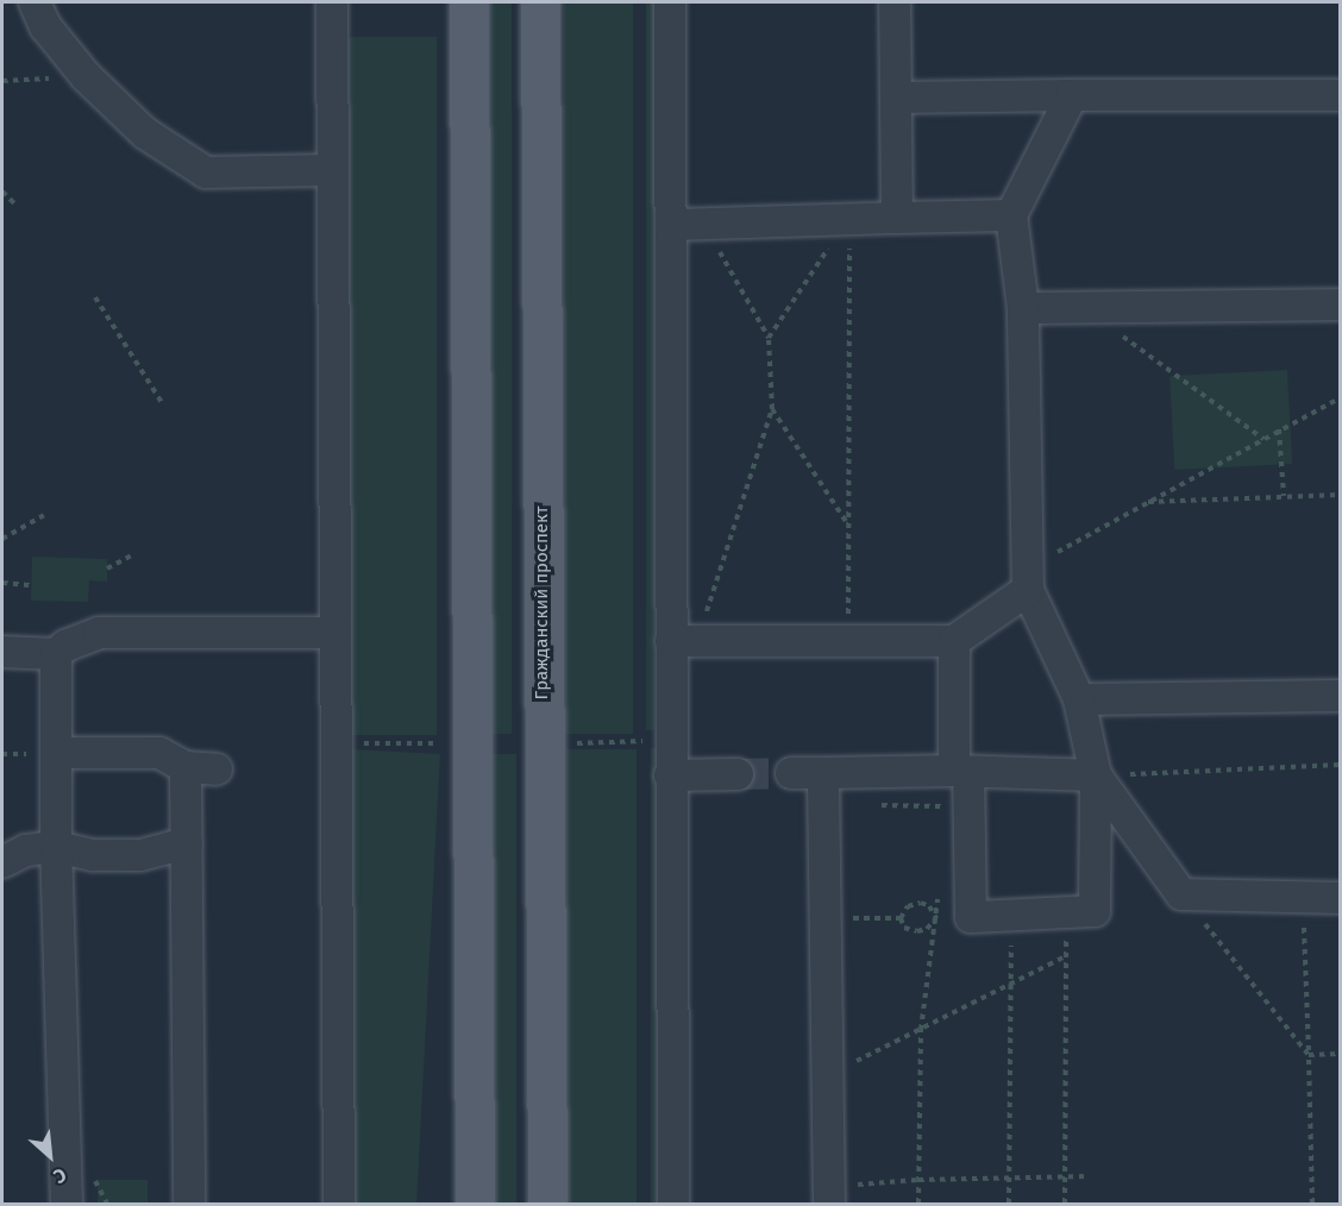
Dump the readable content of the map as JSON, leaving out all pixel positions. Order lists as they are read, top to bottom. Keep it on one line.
{"streets":{"main road":["Гражданский проспект"]},"north":"bottom right"}
